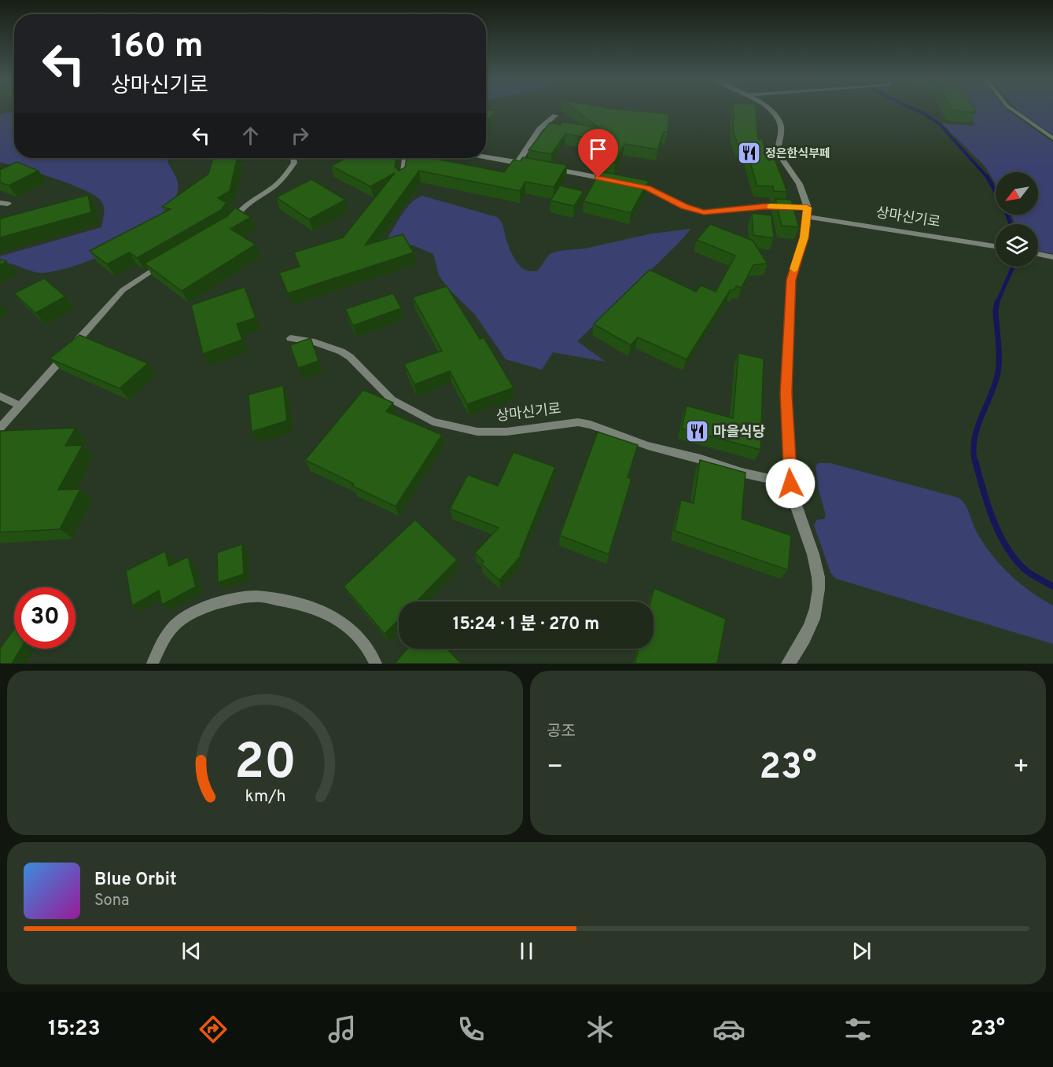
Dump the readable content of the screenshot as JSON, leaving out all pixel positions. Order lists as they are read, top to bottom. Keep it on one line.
{"streets":{"street":["상마신기로"]},"places":{"restaurant":["정은한식부페","마을식당"]},"north":"bottom left","page":{"turn":["160 m","상마신기로"],"limit":"30","trip":"15:24 · 1 분 · 270 m","tile":"공조","heat":["−","23°","+"],"song":["Blue Orbit","Sona"],"tabs":["15:23","23°"],"gauge":["20","km/h"]}}
